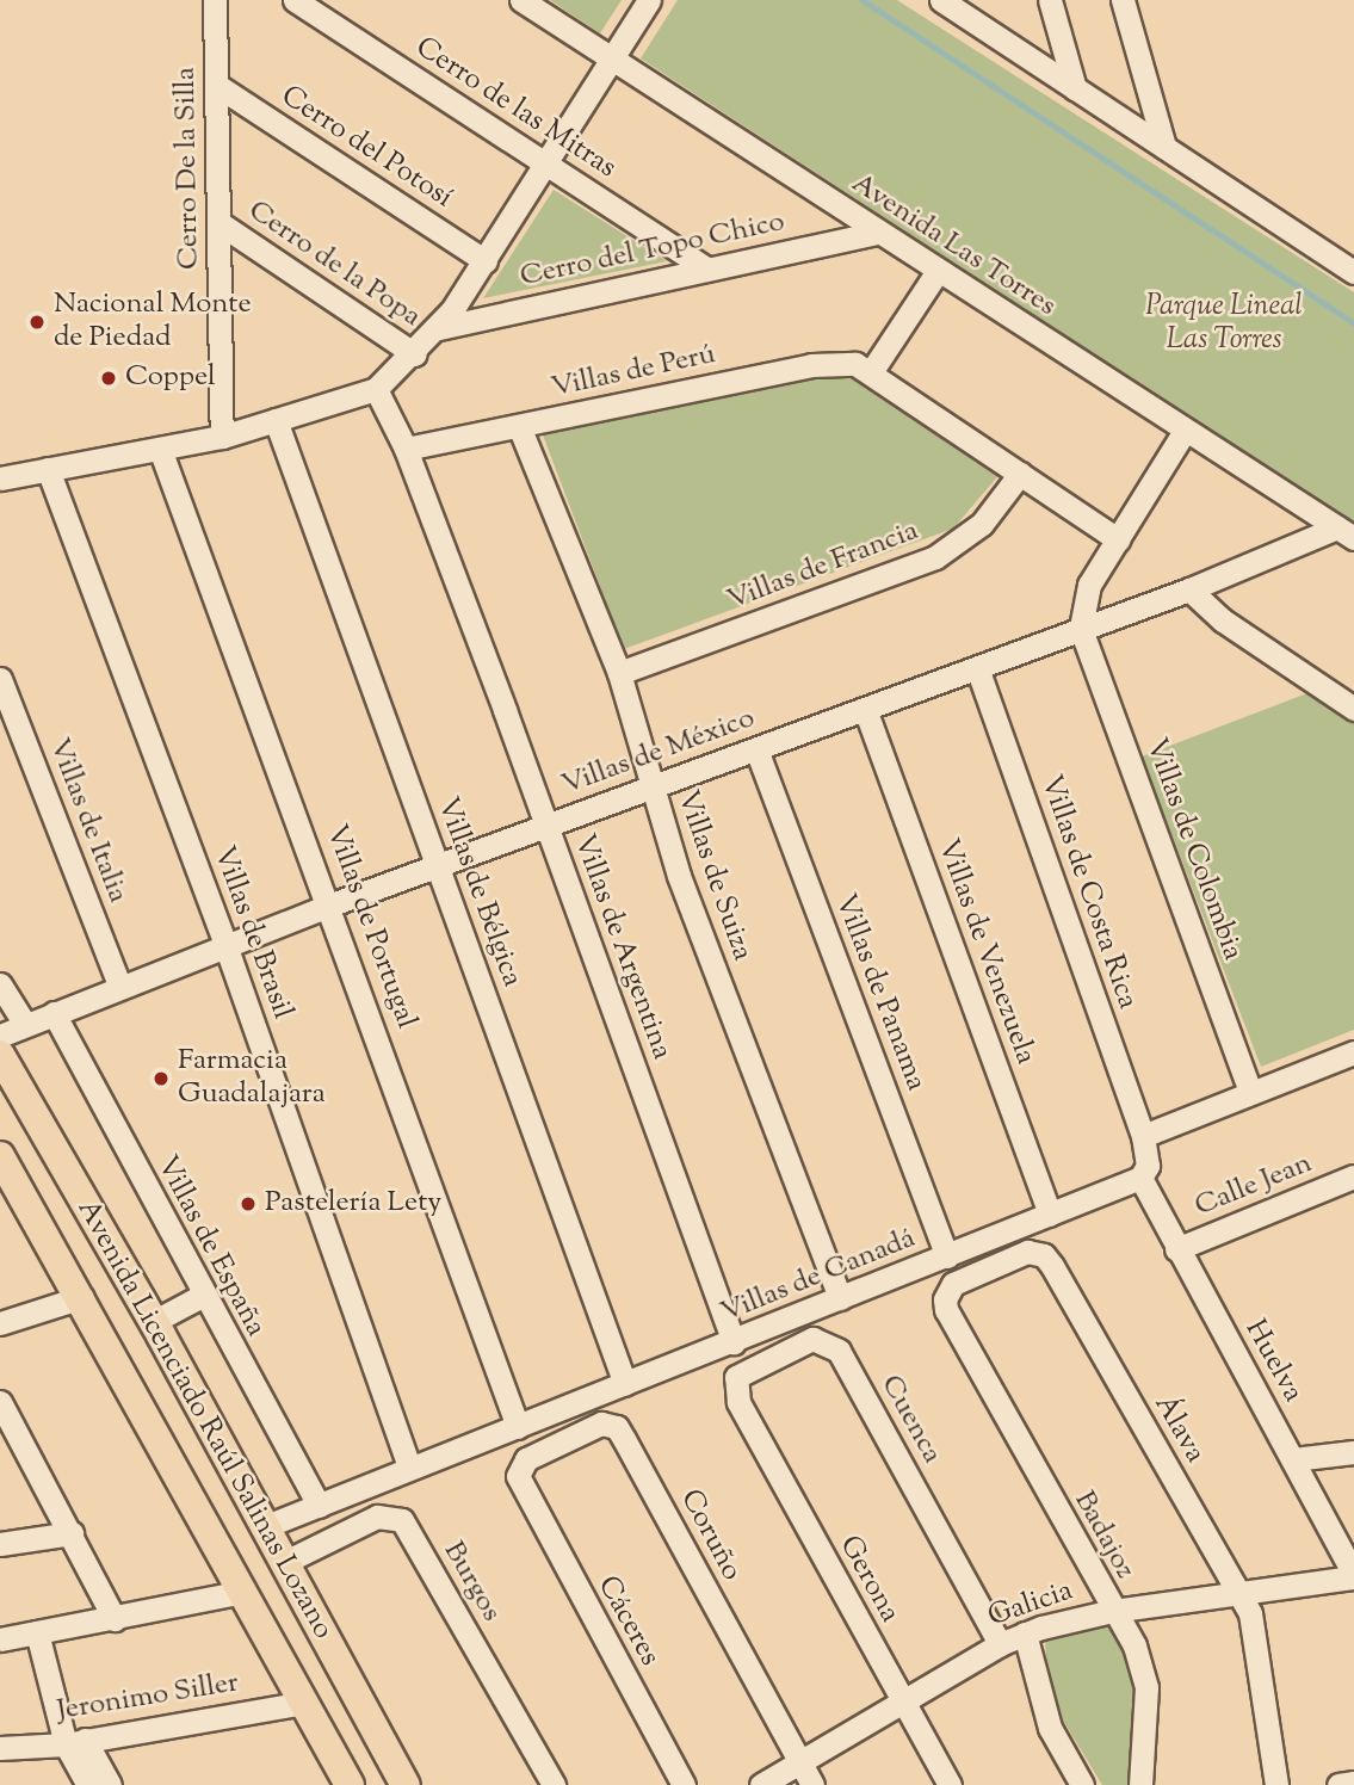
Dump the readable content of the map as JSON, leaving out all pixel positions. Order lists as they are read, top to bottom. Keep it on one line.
{"streets":{"main road":["Avenida Licenciado Raúl Salinas Lozano"],"street":["Cerro de las Mitras","Cerro del Potosí","Cerro De la Silla","Avenida Las Torres","Cerro del Topo Chico","Cerro de la Popa","Villas de Perú","Villas de Francia","Villas de México","Villas de Italia","Villas de Colombia","Villas de Suiza","Villas de Bélgica","Villas de Costa Rica","Villas de Portugal","Villas de Brasil","Villas de Argentina","Villas de Venezuela","Villas de Panama","Calle Jean","Villas de España","Villas de Canadá","Huelva","Cuenca","Álava","Coruño","Badajoz","Gerona","Burgos","Galicia","Cáceres","Jeronimo Siller"]},"crossings":[["Cerro de las Mitras","Cerro del Topo Chico"],["Cerro del Potosí","Cerro De la Silla"],["Cerro De la Silla","Cerro de la Popa"],["Avenida Las Torres","Cerro del Topo Chico"],["Avenida Las Torres","Villas de México"],["Villas de Perú","Villas de Francia"],["Villas de Perú","Villas de Suiza"],["Villas de Perú","Villas de Argentina"],["Villas de Francia","Villas de Suiza"],["Villas de México","Villas de Italia"],["Villas de México","Villas de Colombia"],["Villas de México","Villas de Suiza"],["Villas de México","Villas de Bélgica"],["Villas de México","Villas de Costa Rica"],["Villas de México","Villas de Portugal"],["Villas de México","Villas de Brasil"],["Villas de México","Villas de Argentina"],["Villas de México","Villas de Venezuela"],["Villas de México","Villas de Panama"],["Villas de México","Villas de España"],["Villas de Suiza","Villas de Canadá"],["Villas de Bélgica","Villas de Canadá"],["Villas de Portugal","Villas de Canadá"],["Villas de Brasil","Villas de Canadá"],["Villas de Argentina","Villas de Canadá"],["Villas de Venezuela","Villas de Canadá"],["Villas de Panama","Villas de Canadá"],["Calle Jean","Huelva"],["Villas de España","Villas de Canadá"],["Villas de Canadá","Huelva"],["Villas de Canadá","Avenida Licenciado Raúl Salinas Lozano"],["Huelva","Galicia"],["Avenida Licenciado Raúl Salinas Lozano","Burgos"],["Avenida Licenciado Raúl Salinas Lozano","Jeronimo Siller"],["Cuenca","Gerona"],["Cuenca","Galicia"],["Álava","Badajoz"],["Álava","Galicia"],["Coruño","Galicia"],["Coruño","Cáceres"],["Badajoz","Galicia"],["Gerona","Galicia"]],"parks":["Parque Lineal Las Torres"],"places":["Nacional Monte de Piedad","Coppel","Farmacia Guadalajara","Pastelería Lety"]}
